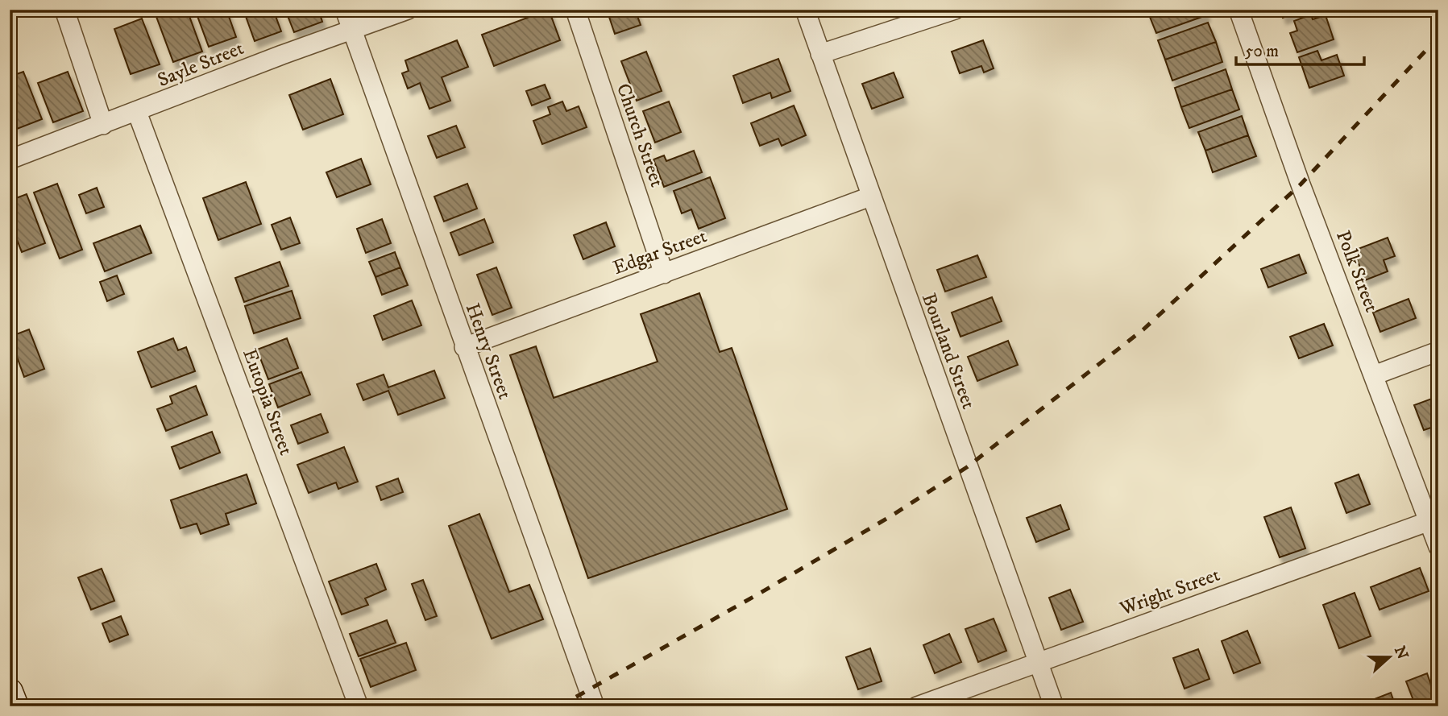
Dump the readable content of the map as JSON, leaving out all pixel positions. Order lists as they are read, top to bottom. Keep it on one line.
{"streets":{"street":["Sayle Street","Church Street","Edgar Street","Polk Street","Henry Street","Bourland Street","Eutopia Street","Wright Street"]},"crossings":[["Sayle Street","Henry Street"],["Sayle Street","Eutopia Street"],["Church Street","Edgar Street"],["Edgar Street","Henry Street"],["Edgar Street","Bourland Street"],["Polk Street","Wright Street"],["Bourland Street","Wright Street"]],"scale_bar":"50 m","north":"right"}
